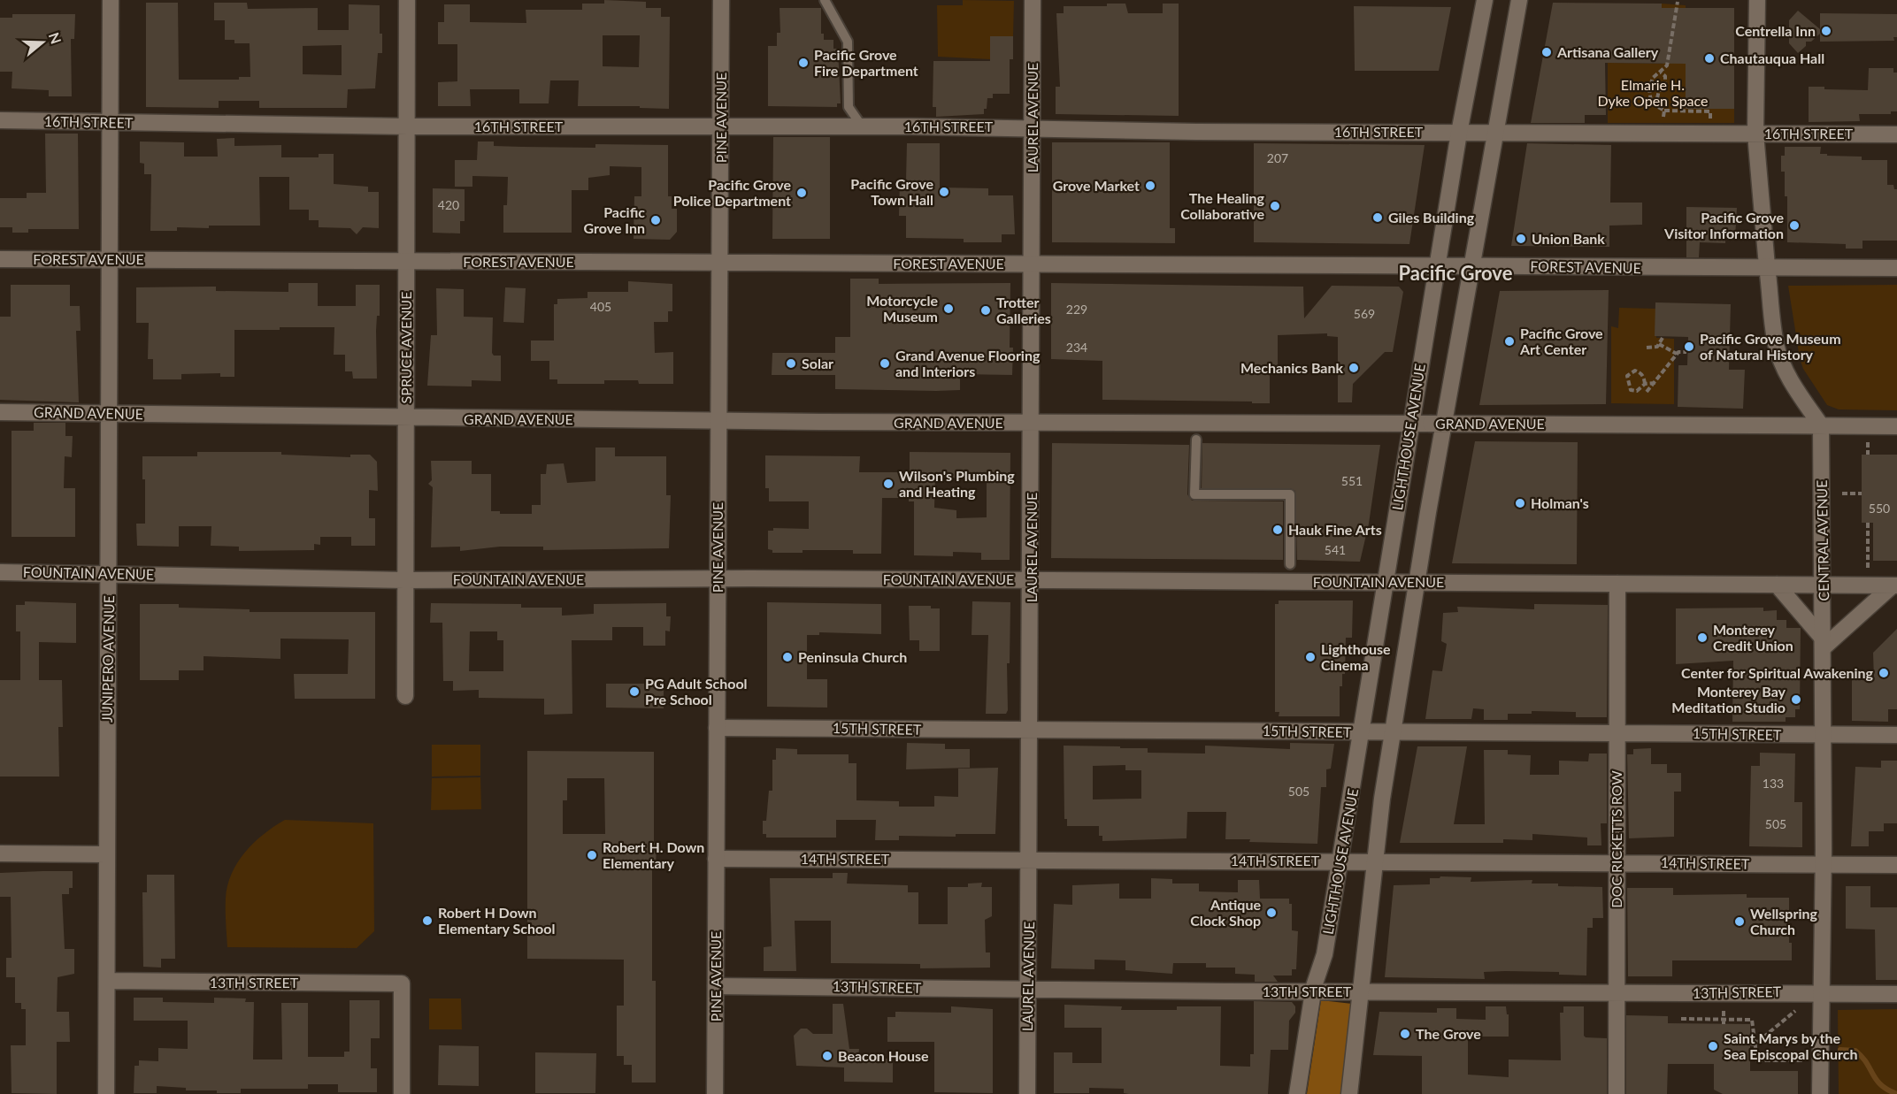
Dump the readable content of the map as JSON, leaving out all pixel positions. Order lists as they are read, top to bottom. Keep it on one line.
{"streets":{"street":["PINE AVENUE","LAUREL AVENUE","16TH STREET","FOREST AVENUE","SPRUCE AVENUE","GRAND AVENUE","LIGHTHOUSE AVENUE","CENTRAL AVENUE","FOUNTAIN AVENUE","JUNIPERO AVENUE","15TH STREET","DOC RICKETTS ROW","14TH STREET","13TH STREET"]},"crossings":[["PINE AVENUE","16TH STREET"],["PINE AVENUE","FOREST AVENUE"],["PINE AVENUE","GRAND AVENUE"],["PINE AVENUE","FOUNTAIN AVENUE"],["PINE AVENUE","15TH STREET"],["PINE AVENUE","14TH STREET"],["PINE AVENUE","13TH STREET"],["LAUREL AVENUE","16TH STREET"],["LAUREL AVENUE","FOREST AVENUE"],["LAUREL AVENUE","GRAND AVENUE"],["LAUREL AVENUE","FOUNTAIN AVENUE"],["LAUREL AVENUE","15TH STREET"],["LAUREL AVENUE","14TH STREET"],["LAUREL AVENUE","13TH STREET"],["16TH STREET","SPRUCE AVENUE"],["16TH STREET","LIGHTHOUSE AVENUE"],["16TH STREET","JUNIPERO AVENUE"],["FOREST AVENUE","SPRUCE AVENUE"],["FOREST AVENUE","LIGHTHOUSE AVENUE"],["FOREST AVENUE","JUNIPERO AVENUE"],["SPRUCE AVENUE","GRAND AVENUE"],["SPRUCE AVENUE","FOUNTAIN AVENUE"],["GRAND AVENUE","LIGHTHOUSE AVENUE"],["GRAND AVENUE","CENTRAL AVENUE"],["GRAND AVENUE","JUNIPERO AVENUE"],["LIGHTHOUSE AVENUE","FOUNTAIN AVENUE"],["LIGHTHOUSE AVENUE","15TH STREET"],["LIGHTHOUSE AVENUE","14TH STREET"],["LIGHTHOUSE AVENUE","13TH STREET"],["CENTRAL AVENUE","FOUNTAIN AVENUE"],["CENTRAL AVENUE","15TH STREET"],["CENTRAL AVENUE","14TH STREET"],["CENTRAL AVENUE","13TH STREET"],["FOUNTAIN AVENUE","JUNIPERO AVENUE"],["FOUNTAIN AVENUE","DOC RICKETTS ROW"],["JUNIPERO AVENUE","13TH STREET"],["15TH STREET","DOC RICKETTS ROW"],["DOC RICKETTS ROW","14TH STREET"],["DOC RICKETTS ROW","13TH STREET"]],"districts":["Pacific Grove"],"parks":["Elmarie H. Dyke Open Space"],"places":["Centrella Inn","Artisana Gallery","Chautauqua Hall","Pacific Grove Fire Department","Grove Market","Pacific Grove Town Hall","Pacific Grove Police Department","The Healing Collaborative","Giles Building","Pacific Grove Inn","Pacific Grove Visitor Information","Union Bank","Motorcycle Museum","Trotter Galleries","Pacific Grove Art Center","Pacific Grove Museum of Natural History","Solar","Grand Avenue Flooring and Interiors","Mechanics Bank","Wilson's Plumbing and Heating","Holman's","Hauk Fine Arts","Monterey Credit Union","Peninsula Church","Lighthouse Cinema","Center for Spiritual Awakening","PG Adult School Pre School","Monterey Bay Meditation Studio","Robert H. Down Elementary","Antique Clock Shop","Robert H Down Elementary School","Wellspring Church","The Grove","Saint Marys by the Sea Episcopal Church","Beacon House"],"house_numbers":["207","420","405","229","569","234","551","550","541","133","505","505"],"north":"right"}
